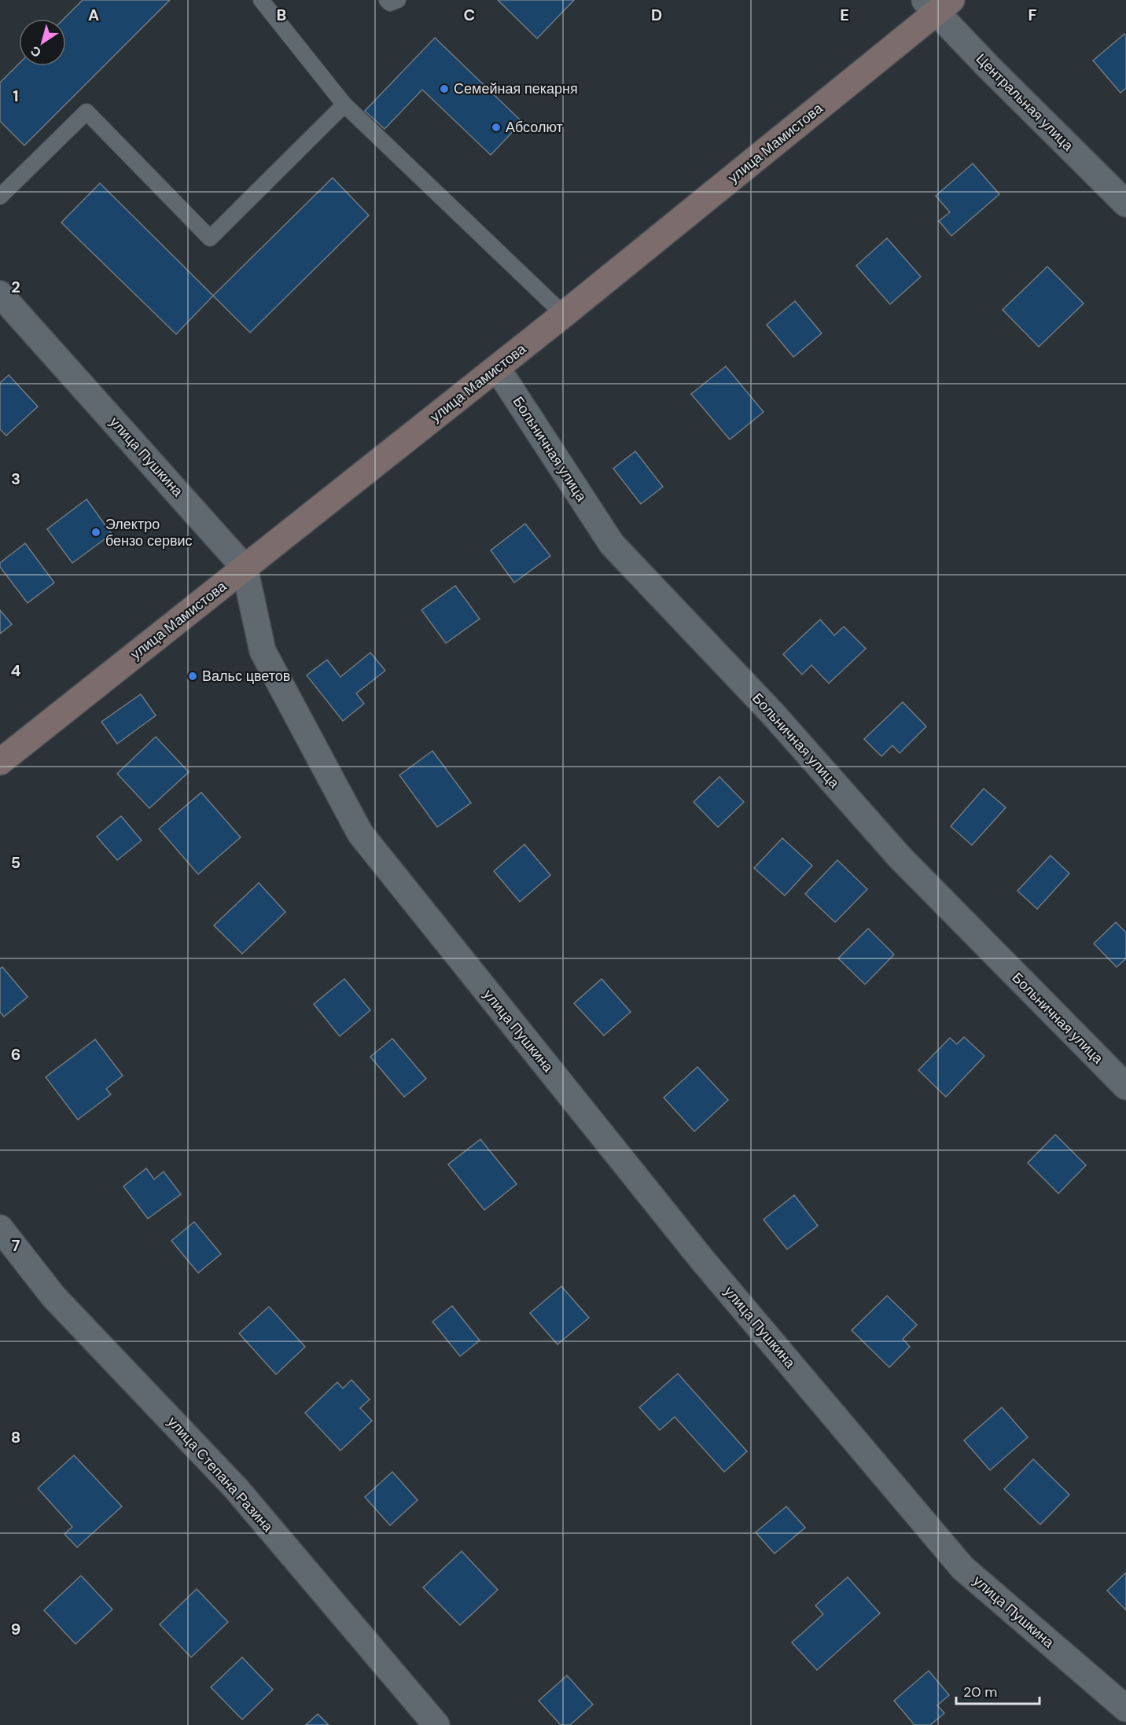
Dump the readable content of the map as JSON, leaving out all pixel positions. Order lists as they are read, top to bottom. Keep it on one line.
{"streets":{"street":["Центральная улица","улица Мамистова","Больничная улица","улица Пушкина","улица Степана Разина"]},"crossings":[["Центральная улица","улица Мамистова"],["улица Мамистова","Больничная улица"],["улица Мамистова","улица Пушкина"]],"places":["Семейная пекарня","Абсолют","Электро бензо сервис","Вальс цветов"],"scale_bar":"20 m","north":"bottom left","grid":{"columns":["A","B","C","D","E","F"],"rows":["1","2","3","4","5","6","7","8","9"]}}
